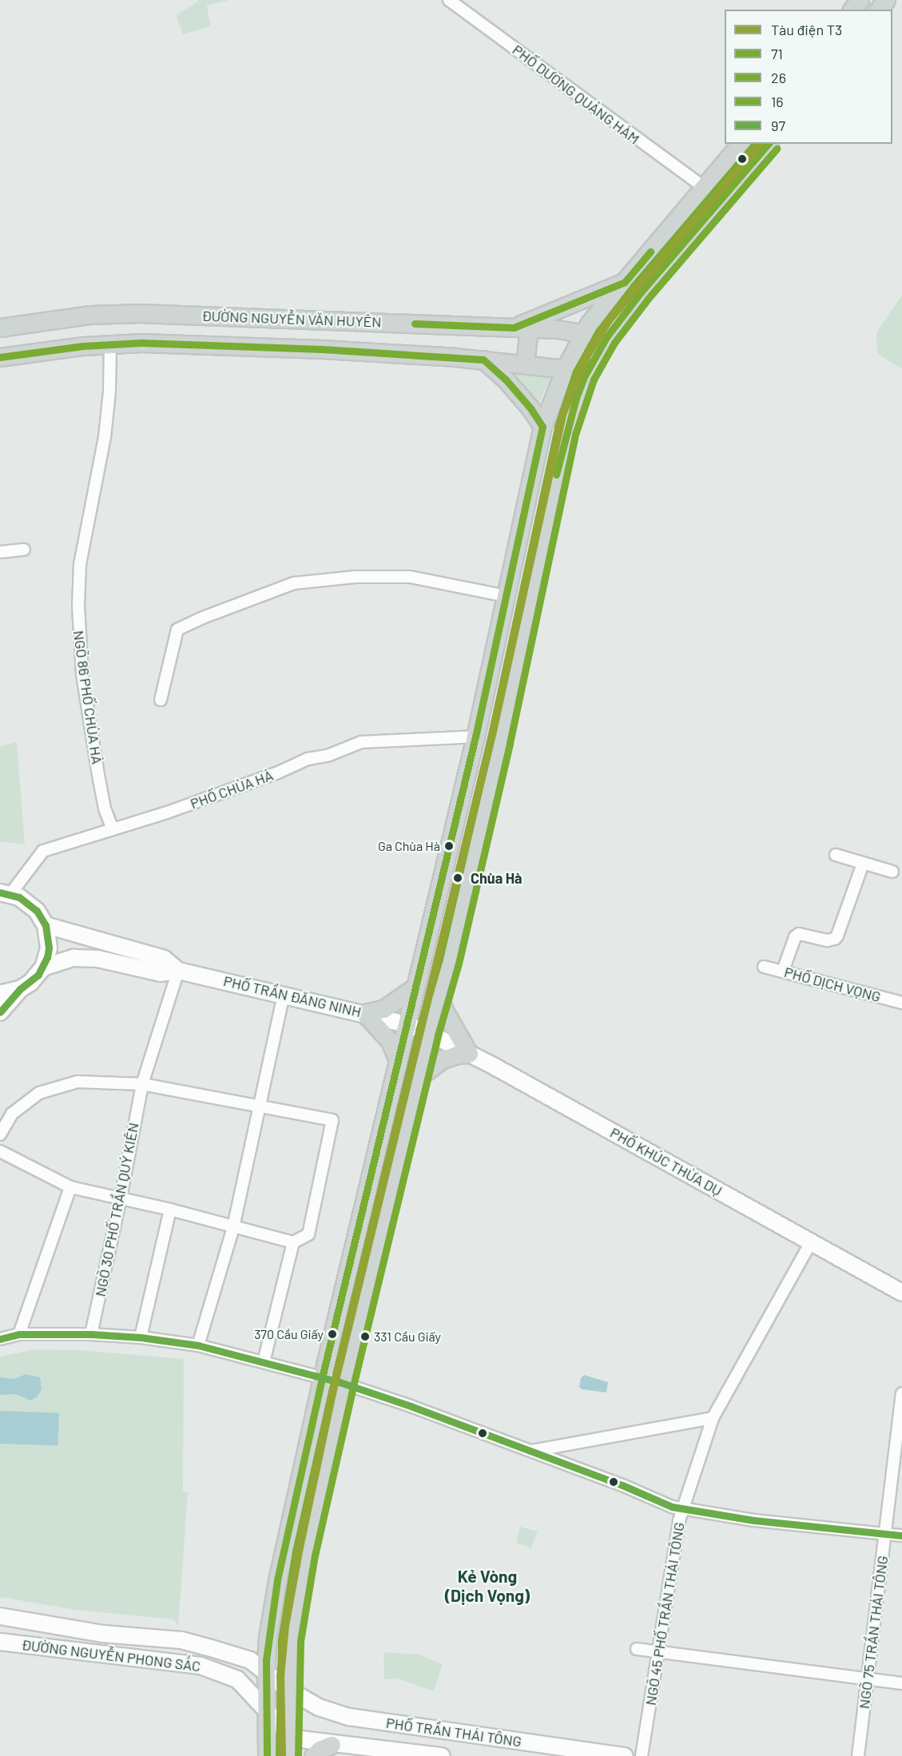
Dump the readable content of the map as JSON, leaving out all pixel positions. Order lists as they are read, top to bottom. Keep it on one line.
{"streets":{"main road":["ĐƯỜNG NGUYỄN VĂN HUYÊN","PHỐ TRẦN ĐĂNG NINH","PHỐ KHÚC THỪA DỤ","ĐƯỜNG NGUYỄN PHONG SẮC","PHỐ TRẦN THÁI TÔNG"],"street":["PHỐ DƯƠNG QUẢNG HÀM","NGÕ 86 PHỐ CHÙA HÀ","PHỐ CHÙA HÀ","PHỐ DỊCH VỌNG","NGÕ 30 PHỐ TRẦN QUÝ KIÊN","NGÕ 45 PHỐ TRẦN THÁI TÔNG","NGÕ 75 TRẦN THÁI TÔNG"]},"crossings":[["ĐƯỜNG NGUYỄN VĂN HUYÊN","NGÕ 86 PHỐ CHÙA HÀ"],["NGÕ 86 PHỐ CHÙA HÀ","PHỐ CHÙA HÀ"],["PHỐ TRẦN ĐĂNG NINH","PHỐ KHÚC THỪA DỤ"],["PHỐ TRẦN ĐĂNG NINH","NGÕ 30 PHỐ TRẦN QUÝ KIÊN"],["PHỐ KHÚC THỪA DỤ","NGÕ 45 PHỐ TRẦN THÁI TÔNG"],["ĐƯỜNG NGUYỄN PHONG SẮC","PHỐ TRẦN THÁI TÔNG"]],"districts":["Kẻ Vòng (Dịch Vọng)"],"places":["Ga Chùa Hà","Chùa Hà","370 Cầu Giấy","331 Cầu Giấy"],"lines":["metro line T3","transit line 71","transit line 16","transit line 26","transit line 97"],"legend":["Tàu điện T3","71","26","16","97"]}
